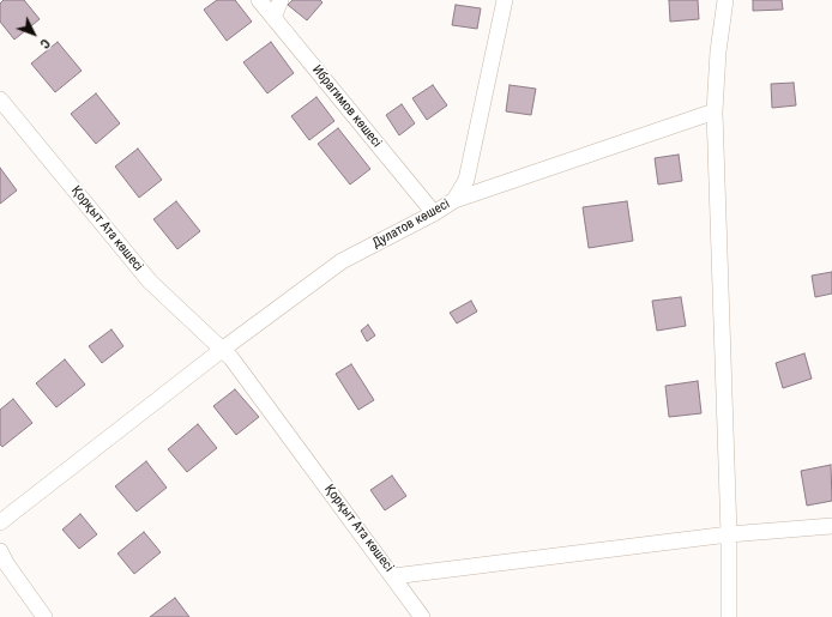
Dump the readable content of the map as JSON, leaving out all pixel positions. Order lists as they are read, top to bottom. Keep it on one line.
{"streets":{"street":["Ибрагимов көшесі","Дулатов көшесі","Қорқыт Ата көшесі"]},"crossings":[["Ибрагимов көшесі","Дулатов көшесі"],["Дулатов көшесі","Қорқыт Ата көшесі"]],"north":"bottom right"}
